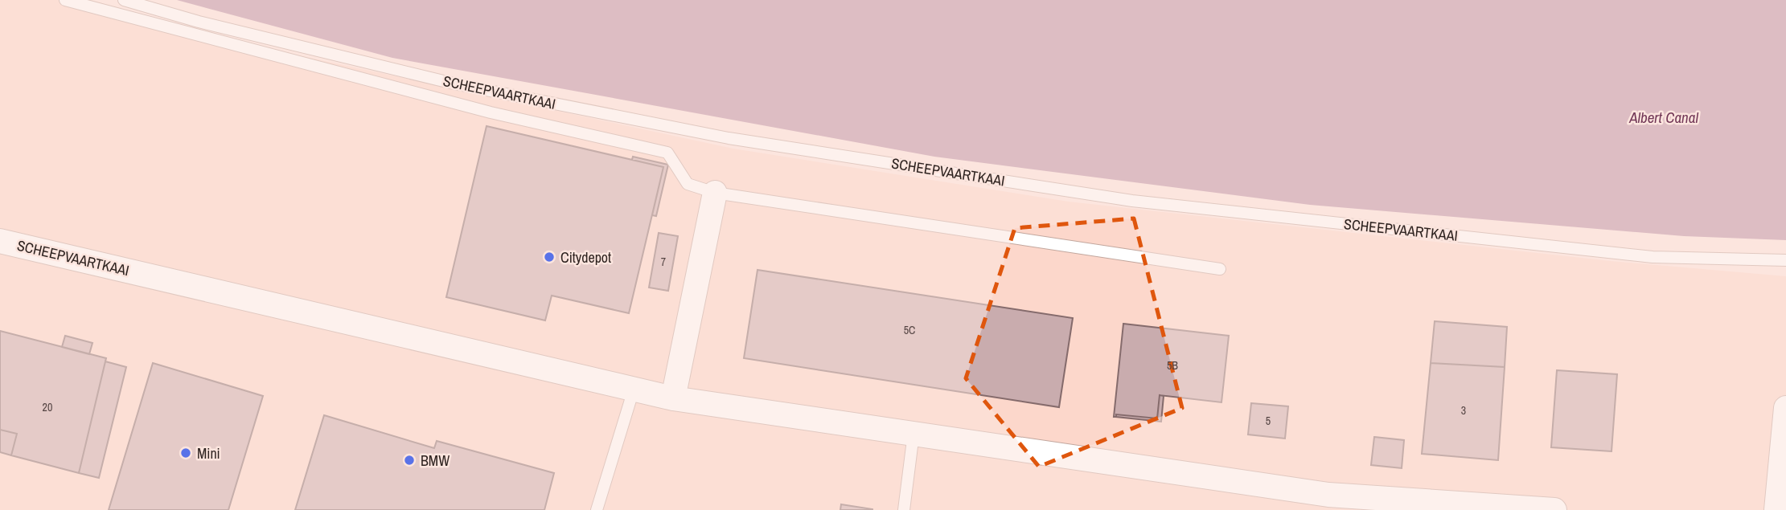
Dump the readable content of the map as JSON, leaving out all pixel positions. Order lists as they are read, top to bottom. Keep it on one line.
{"streets":{"street":["SCHEEPVAARTKAAI"]},"water":["Albert Canal"],"places":["Citydepot","Mini","BMW"],"house_numbers":["7","5C","5B","20","3","5"]}
